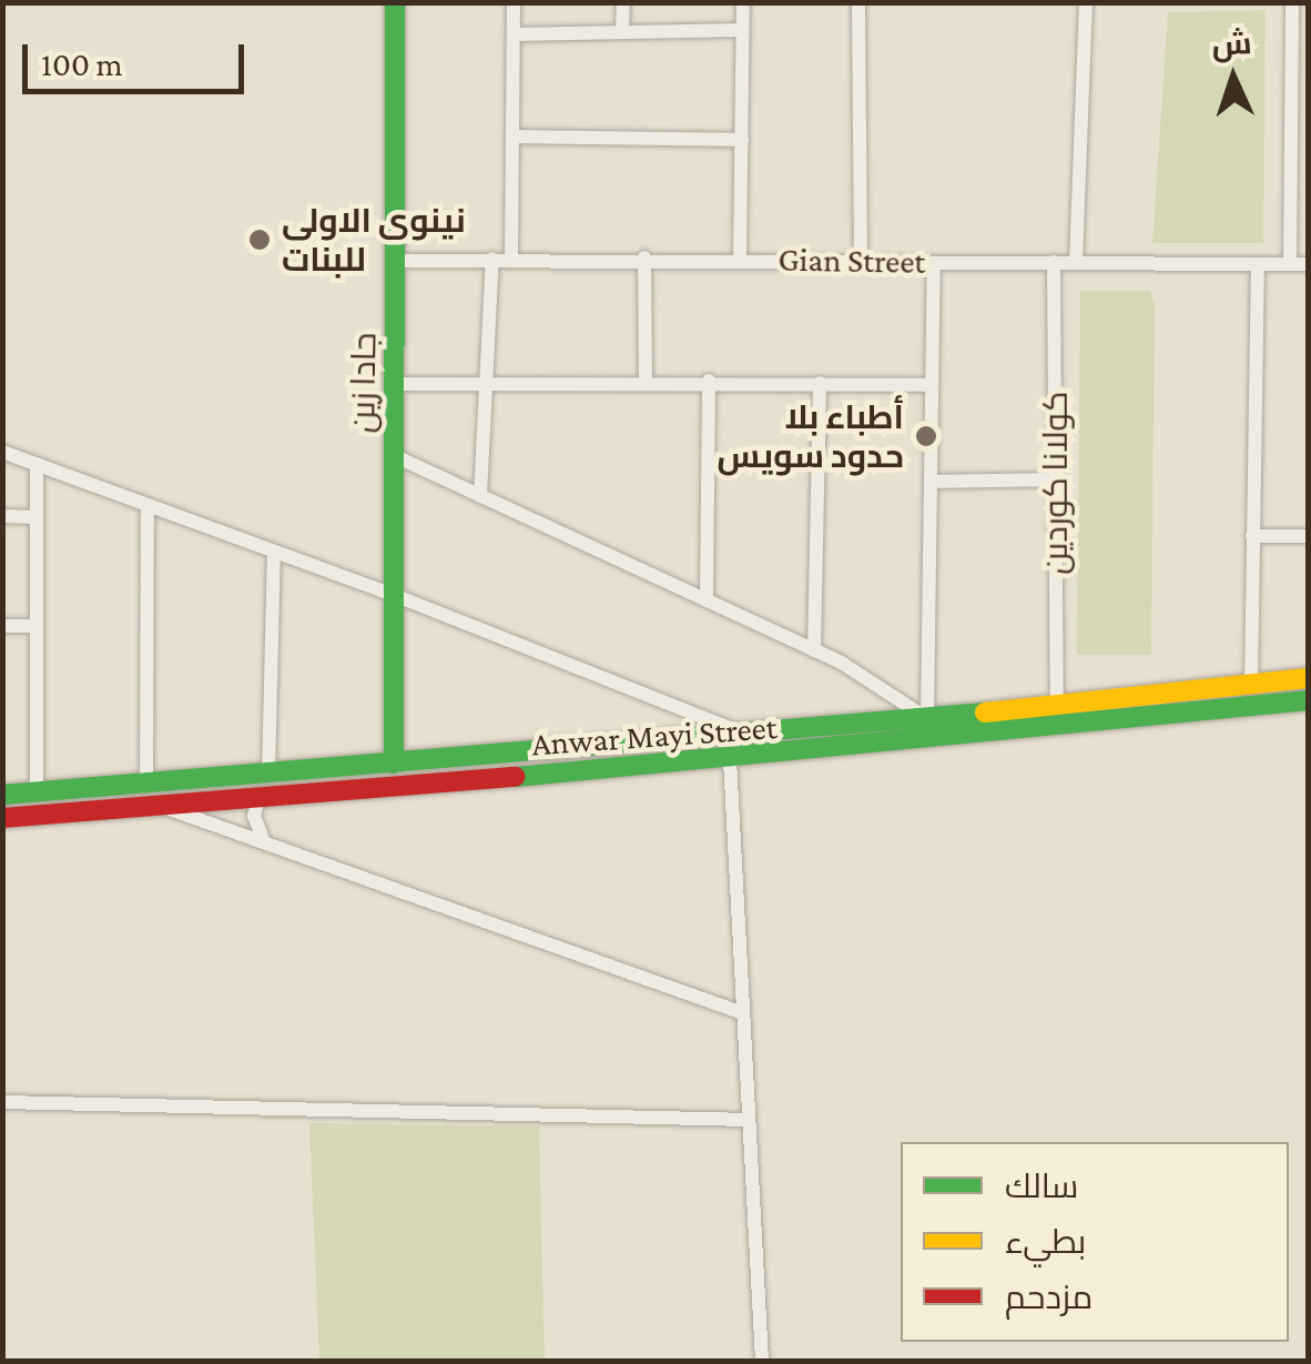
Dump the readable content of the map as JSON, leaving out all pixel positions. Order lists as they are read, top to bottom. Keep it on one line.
{"streets":{"main road":["جادا زین","Anwar Mayi Street"],"street":["Gian Street","کولانا کوردین"]},"crossings":[["Gian Street","جادا زین"],["Gian Street","کولانا کوردین"],["جادا زین","Anwar Mayi Street"],["کولانا کوردین","Anwar Mayi Street"]],"places":["نينوى الاولى للبنات","أطباء بلا حدود سويس"],"legend":["سالك","بطيء","مزدحم"],"scale_bar":"100 m","north":"top"}
